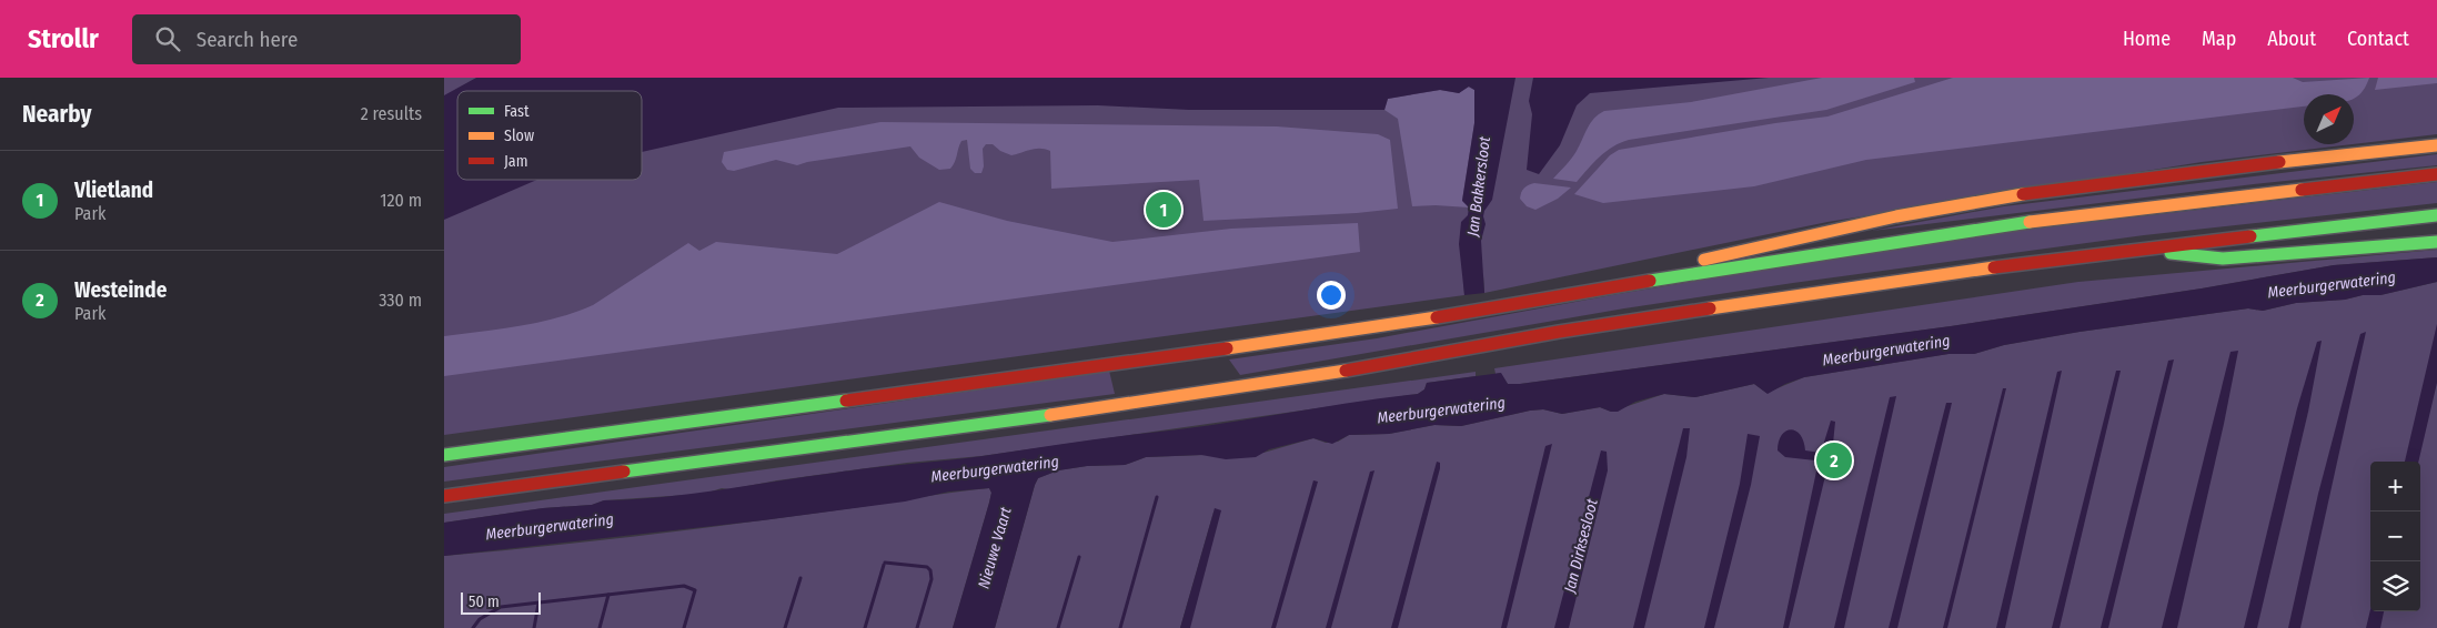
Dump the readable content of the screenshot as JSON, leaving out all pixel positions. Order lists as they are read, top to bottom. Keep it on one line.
{"water":["Jan Bakkersloot","Meerburgerwatering","Jan Dirksesloot","Nieuwe Vaart"],"legend":["Fast","Slow","Jam"],"scale_bar":"50 m","north":"top right","page":{"header":"Strollr","search":"Search here","nav":["Home","Map","About","Contact"],"heading":["Nearby","2 results"],"list":[{"mark":"1","name":"Vlietland","note":"Park","value":"120 m"},{"mark":"2","name":"Westeinde","note":"Park","value":"330 m"}],"pins":["1","2"],"map_buttons":["+","−"],"scale":"50 m"}}
